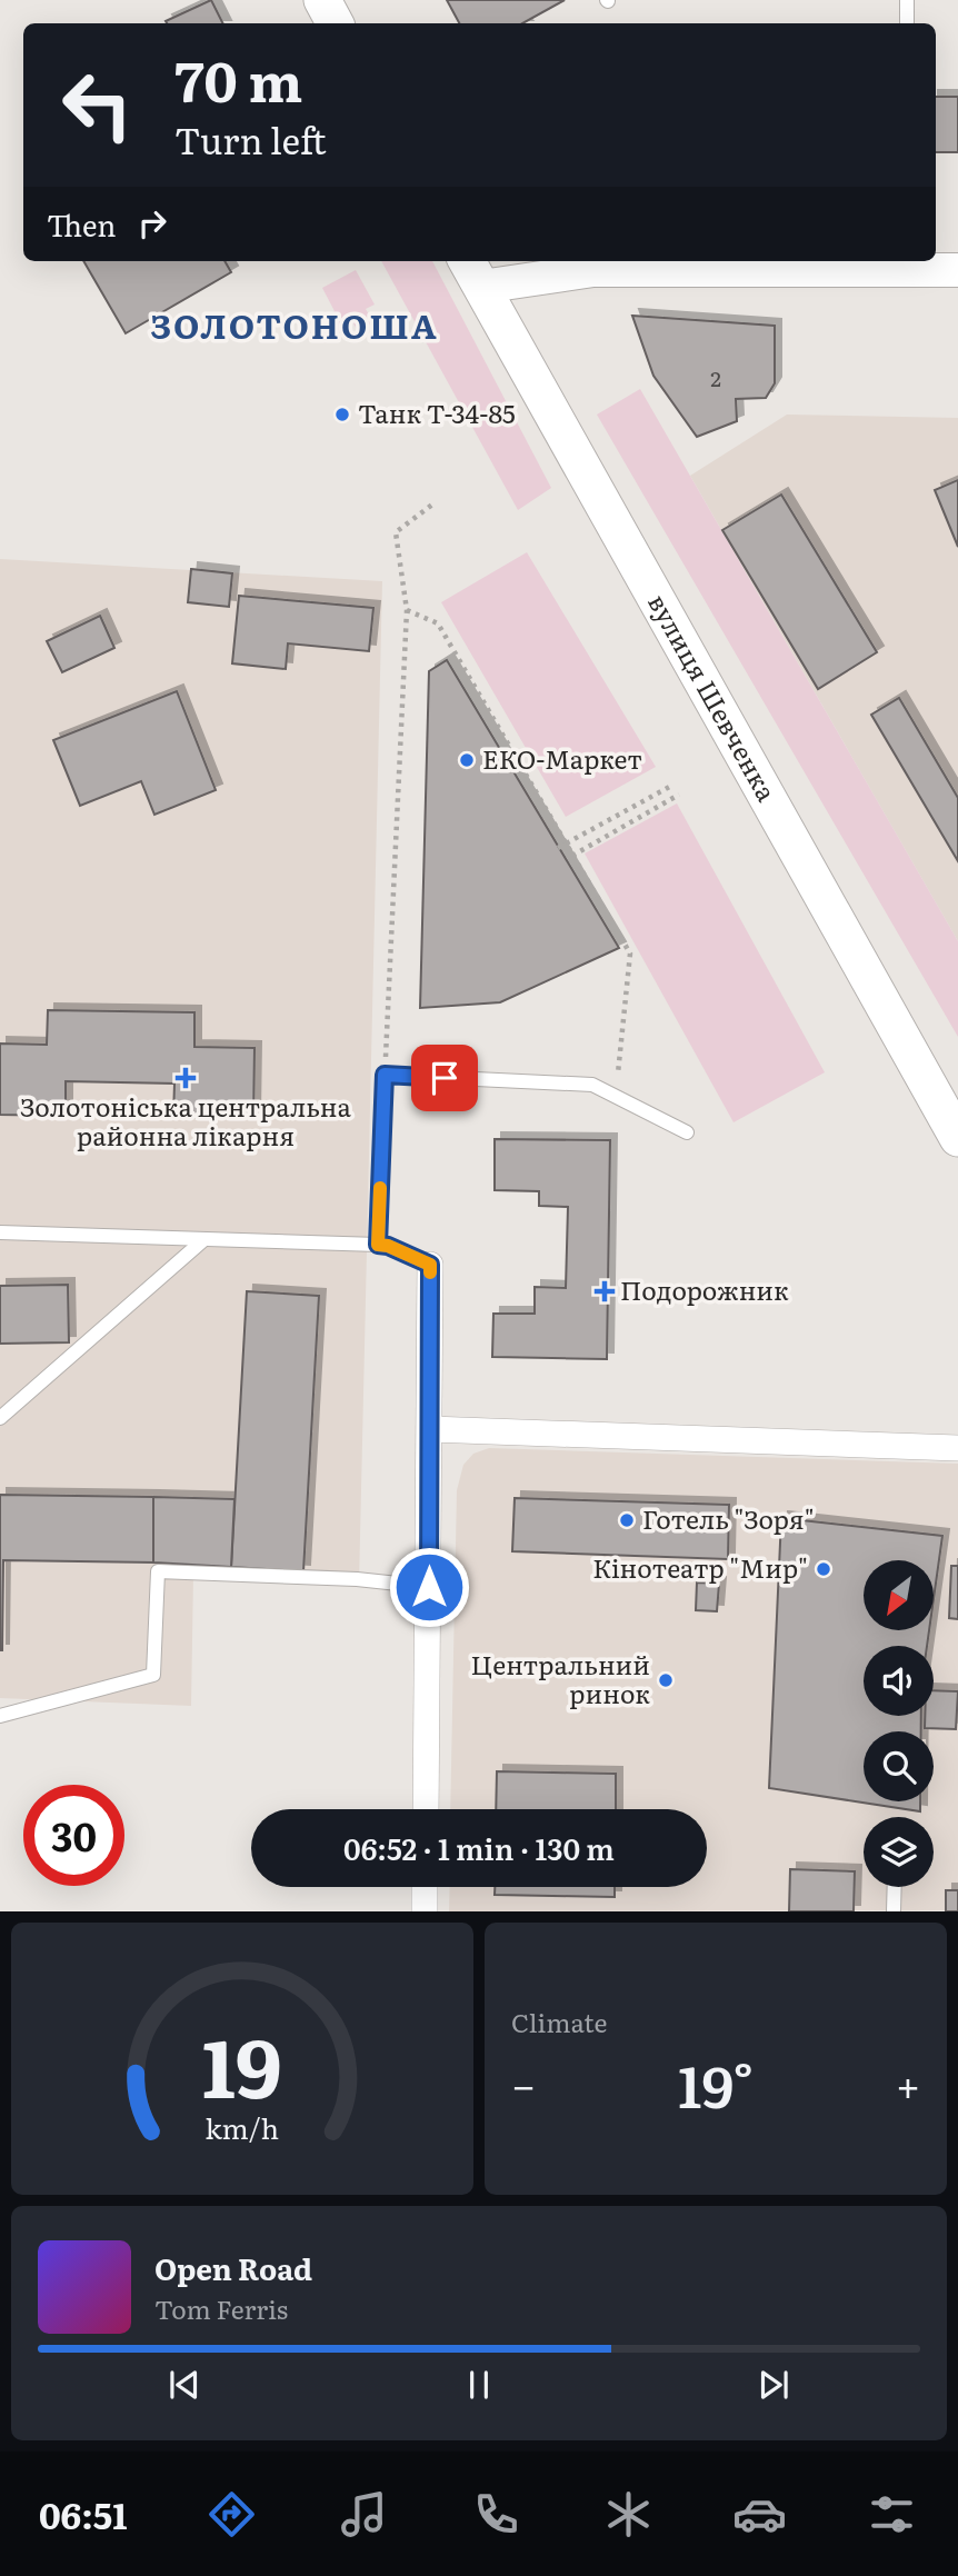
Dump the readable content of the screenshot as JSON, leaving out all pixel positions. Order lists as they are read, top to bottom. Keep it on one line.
{"streets":{"main road":["вулиця Шевченка"]},"districts":["ЗОЛОТОНОША"],"places":{"other":["Танк Т-34-85","ЕКО-Маркет","Готель \"Зоря\"","Кінотеатр \"Мир\"","Центральний ринок"],"health":["Золотоніська центральна районна лікарня","Подорожник"]},"house_numbers":["2"],"north":"bottom left","page":{"turn":["70 m","Turn left"],"then":"Then","limit":"30","trip":"06:52 · 1 min · 130 m","tile":"Climate","heat":["−","19°","+"],"song":["Open Road","Tom Ferris"],"tabs":"06:51","gauge":["19","km/h"]}}
